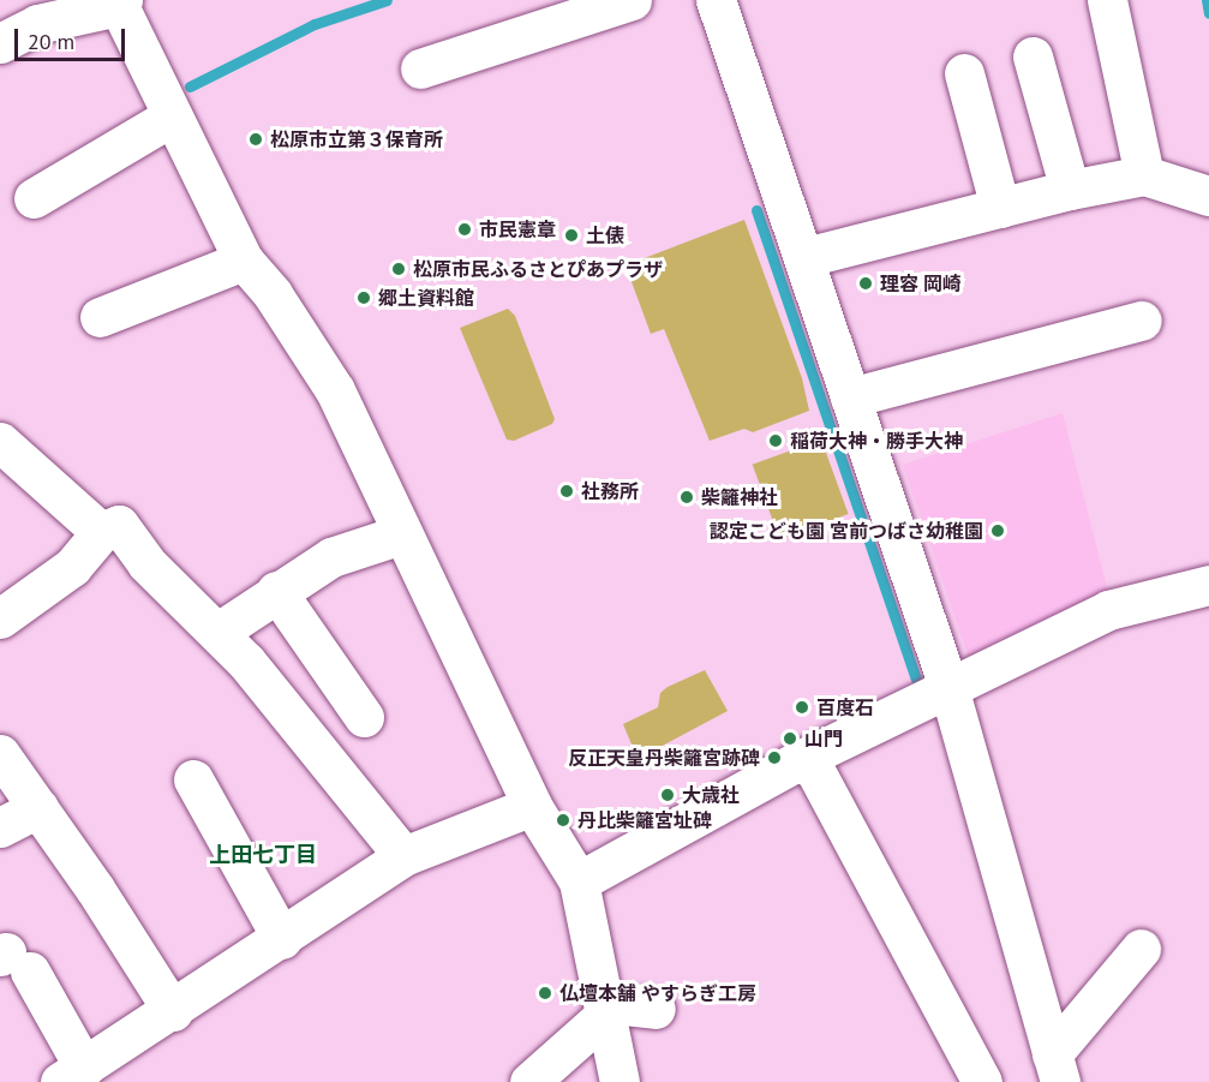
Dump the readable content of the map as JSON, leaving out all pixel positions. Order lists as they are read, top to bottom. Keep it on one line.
{"districts":["上田七丁目"],"places":["松原市立第３保育所","市民憲章","土俵","松原市民ふるさとぴあプラザ","理容 岡崎","郷土資料館","稲荷大神・勝手大神","社務所","柴籬神社","認定こども園 宮前つばさ幼稚園","百度石","山門","反正天皇丹柴籬宮跡碑","大歳社","丹比柴籬宮址碑","仏壇本舗 やすらぎ工房"],"scale_bar":"20 m"}
